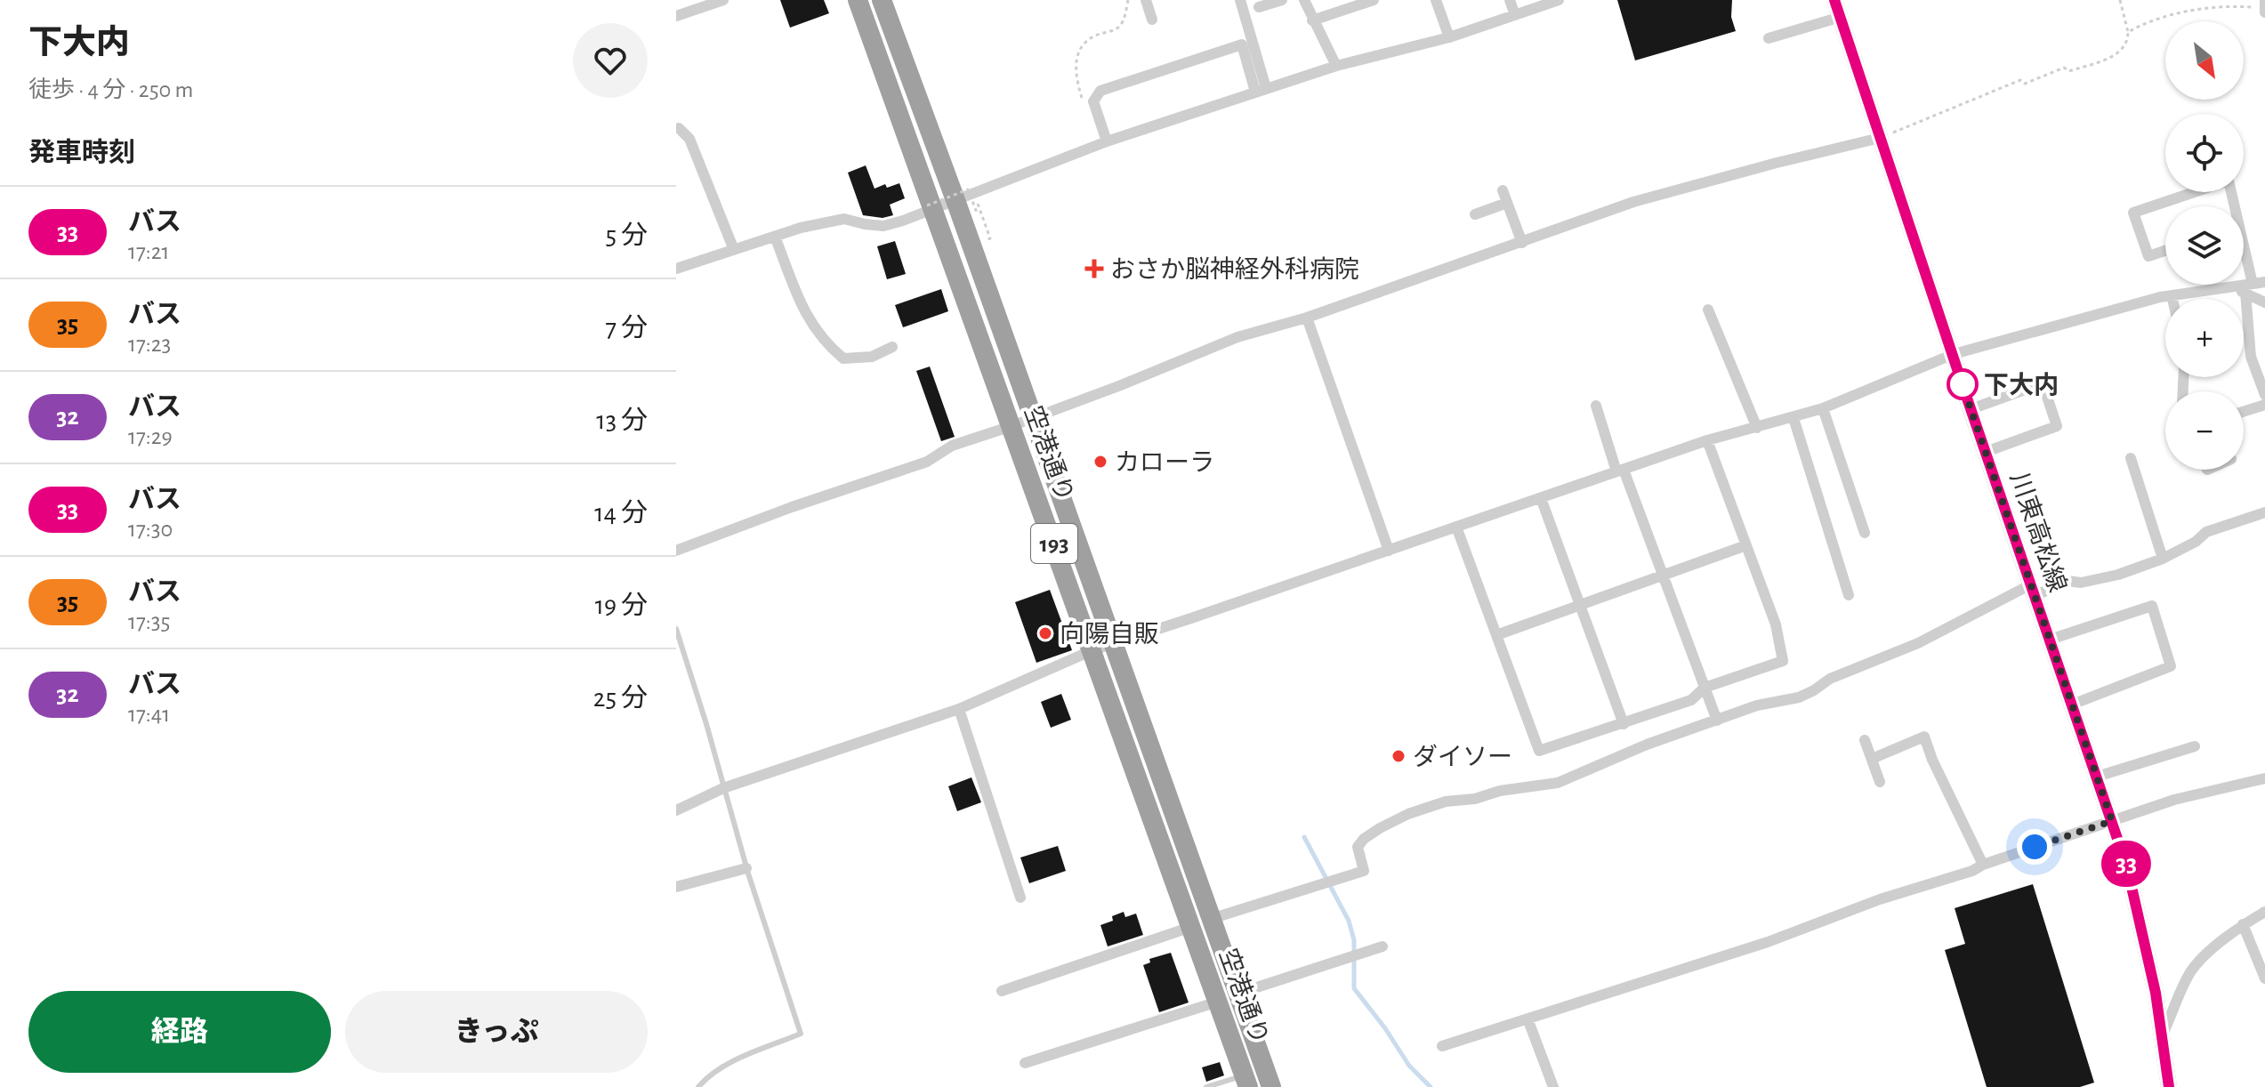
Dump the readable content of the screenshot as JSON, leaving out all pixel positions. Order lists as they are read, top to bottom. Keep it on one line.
{"streets":{"highway":["空港通り","193"],"main road":["川東高松線"]},"places":{"health":["おさか脳神経外科病院"],"other":["下大内","カローラ","向陽自販","ダイソー"]},"lines":["bus line 33"],"north":"bottom right","page":{"heading":[["下大内","徒歩 · 4 分 · 250 m"],"発車時刻"],"on_map":"33","map_buttons":["+","−"],"list":[{"mark":"33","name":"バス","note":"17:21","value":"5 分"},{"mark":"35","name":"バス","note":"17:23","value":"7 分"},{"mark":"32","name":"バス","note":"17:29","value":"13 分"},{"mark":"33","name":"バス","note":"17:30","value":"14 分"},{"mark":"35","name":"バス","note":"17:35","value":"19 分"},{"mark":"32","name":"バス","note":"17:41","value":"25 分"}],"buttons":["経路","きっぷ"]}}
